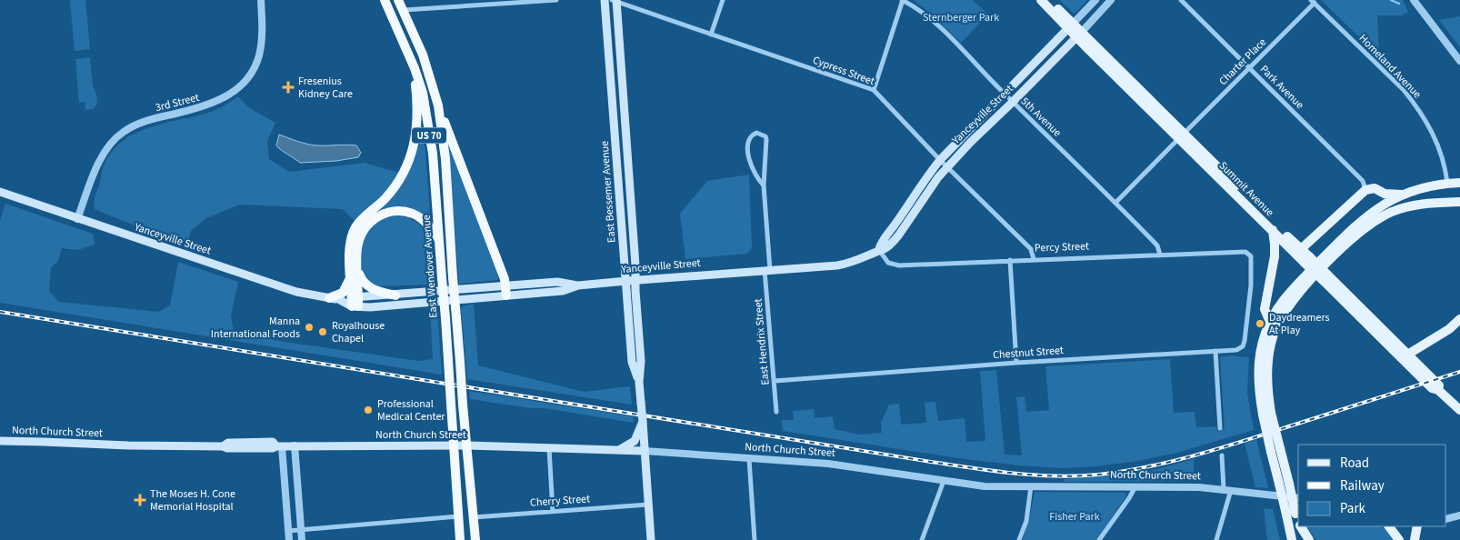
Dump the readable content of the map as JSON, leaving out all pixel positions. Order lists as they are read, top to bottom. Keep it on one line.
{"streets":{"highway":["US 70","East Wendover Avenue"],"main road":["Yanceyville Street","Summit Avenue","East Bessemer Avenue","North Church Street"],"street":["Charter Place","Homeland Avenue","Cypress Street","Park Avenue","3rd Street","5th Avenue","Percy Street","East Hendrix Street","Chestnut Street","Cherry Street"]},"crossings":[["Charter Place","Homeland Avenue"],["Charter Place","Park Avenue"],["Charter Place","5th Avenue"],["Charter Place","Summit Avenue"],["Cypress Street","Yanceyville Street"],["Cypress Street","East Bessemer Avenue"],["Cypress Street","Percy Street"],["3rd Street","Yanceyville Street"],["Yanceyville Street","5th Avenue"],["Yanceyville Street","Summit Avenue"],["Yanceyville Street","East Bessemer Avenue"],["Yanceyville Street","Percy Street"],["Yanceyville Street","East Hendrix Street"],["5th Avenue","Percy Street"],["East Bessemer Avenue","North Church Street"],["East Bessemer Avenue","Cherry Street"],["Percy Street","Chestnut Street"],["East Wendover Avenue","North Church Street"],["East Wendover Avenue","Cherry Street"],["East Hendrix Street","Chestnut Street"]],"parks":["Sternberger Park","Fisher Park"],"places":{"health":["Fresenius Kidney Care","The Moses H. Cone Memorial Hospital"],"other":["Daydreamers At Play","Manna International Foods","Royalhouse Chapel","Professional Medical Center"]},"legend":["Road","Railway","Park"]}
